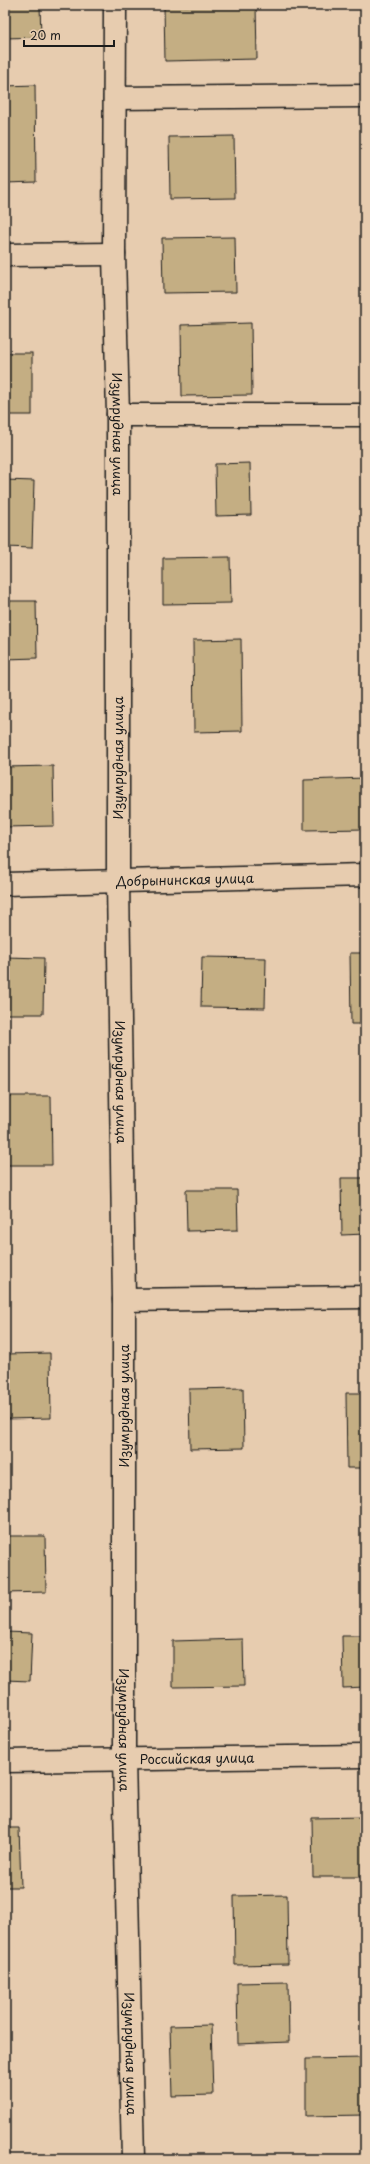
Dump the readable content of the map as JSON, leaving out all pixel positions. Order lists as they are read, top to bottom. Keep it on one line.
{"streets":{"street":["Изумрудная улица","Добрынинская улица","Российская улица"]},"crossings":[["Изумрудная улица","Добрынинская улица"],["Изумрудная улица","Российская улица"]],"scale_bar":"20 m"}
